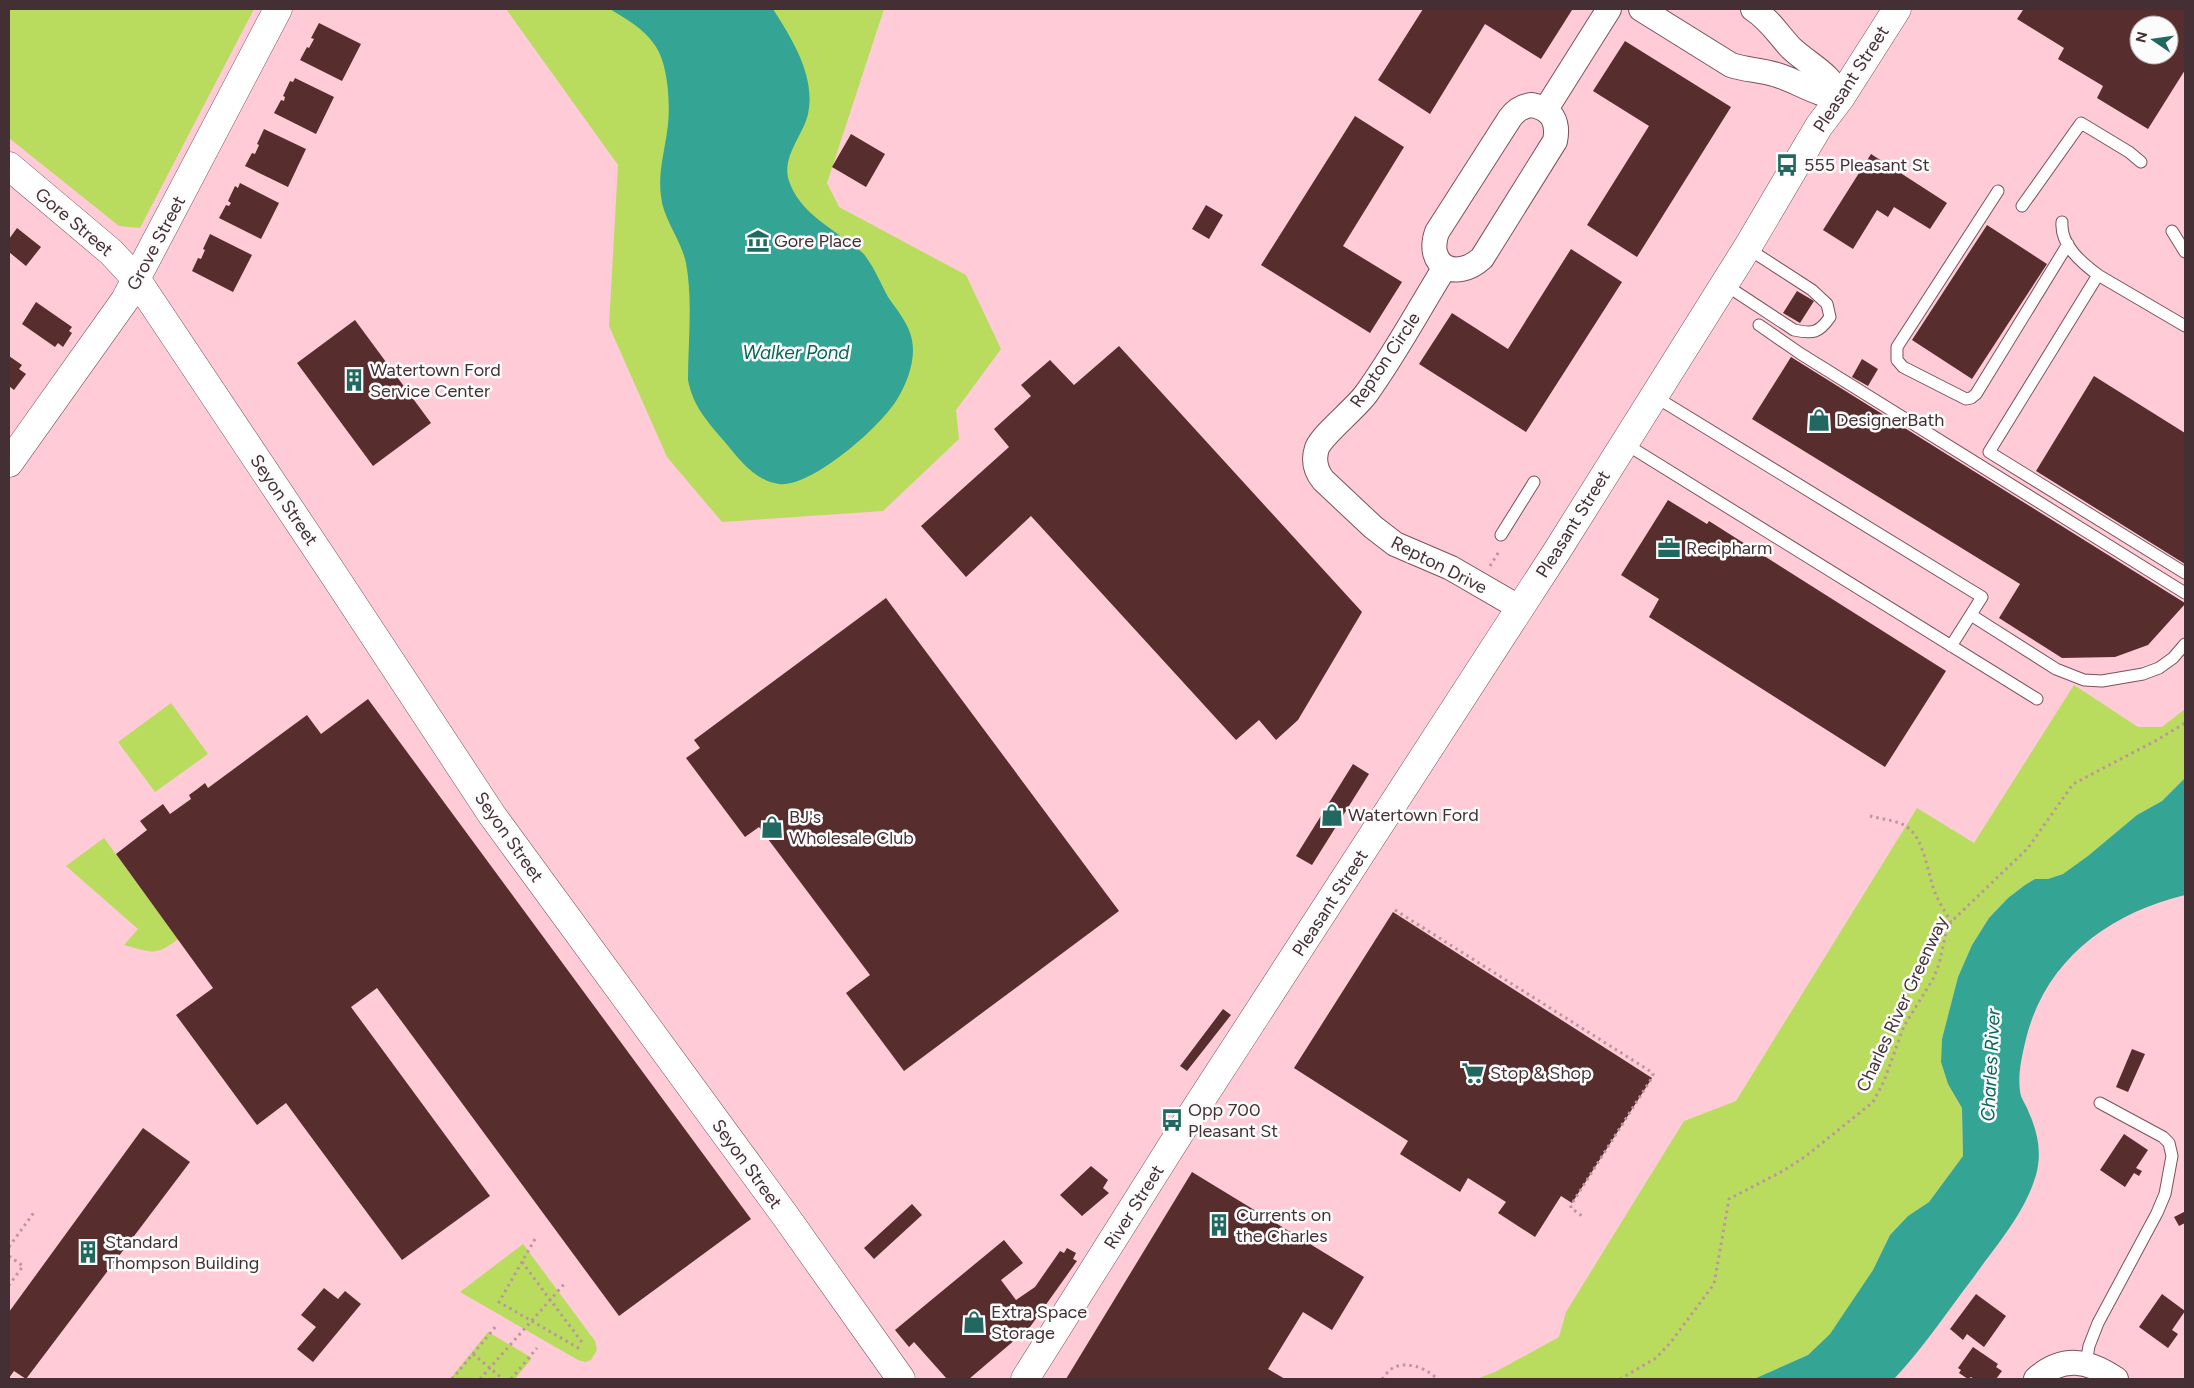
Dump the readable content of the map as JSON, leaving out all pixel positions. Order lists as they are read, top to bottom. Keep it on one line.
{"streets":{"street":["Pleasant Street","Gore Street","Grove Street","Repton Circle","Seyon Street","Repton Drive","River Street"],"path":["Charles River Greenway"]},"crossings":[["Pleasant Street","Repton Drive"],["Pleasant Street","River Street"],["Gore Street","Grove Street"],["Gore Street","Seyon Street"],["Grove Street","Seyon Street"],["Repton Circle","Repton Drive"]],"water":["Walker Pond","Charles River"],"places":{"bus stop":["555 Pleasant St","Opp 700 Pleasant St"],"museum":["Gore Place"],"building":["Watertown Ford Service Center","Currents on the Charles","Standard Thompson Building"],"shop":["DesignerBath","Watertown Ford","BJ's Wholesale Club","Extra Space Storage"],"office":["Recipharm"],"supermarket":["Stop & Shop"]},"north":"left"}
